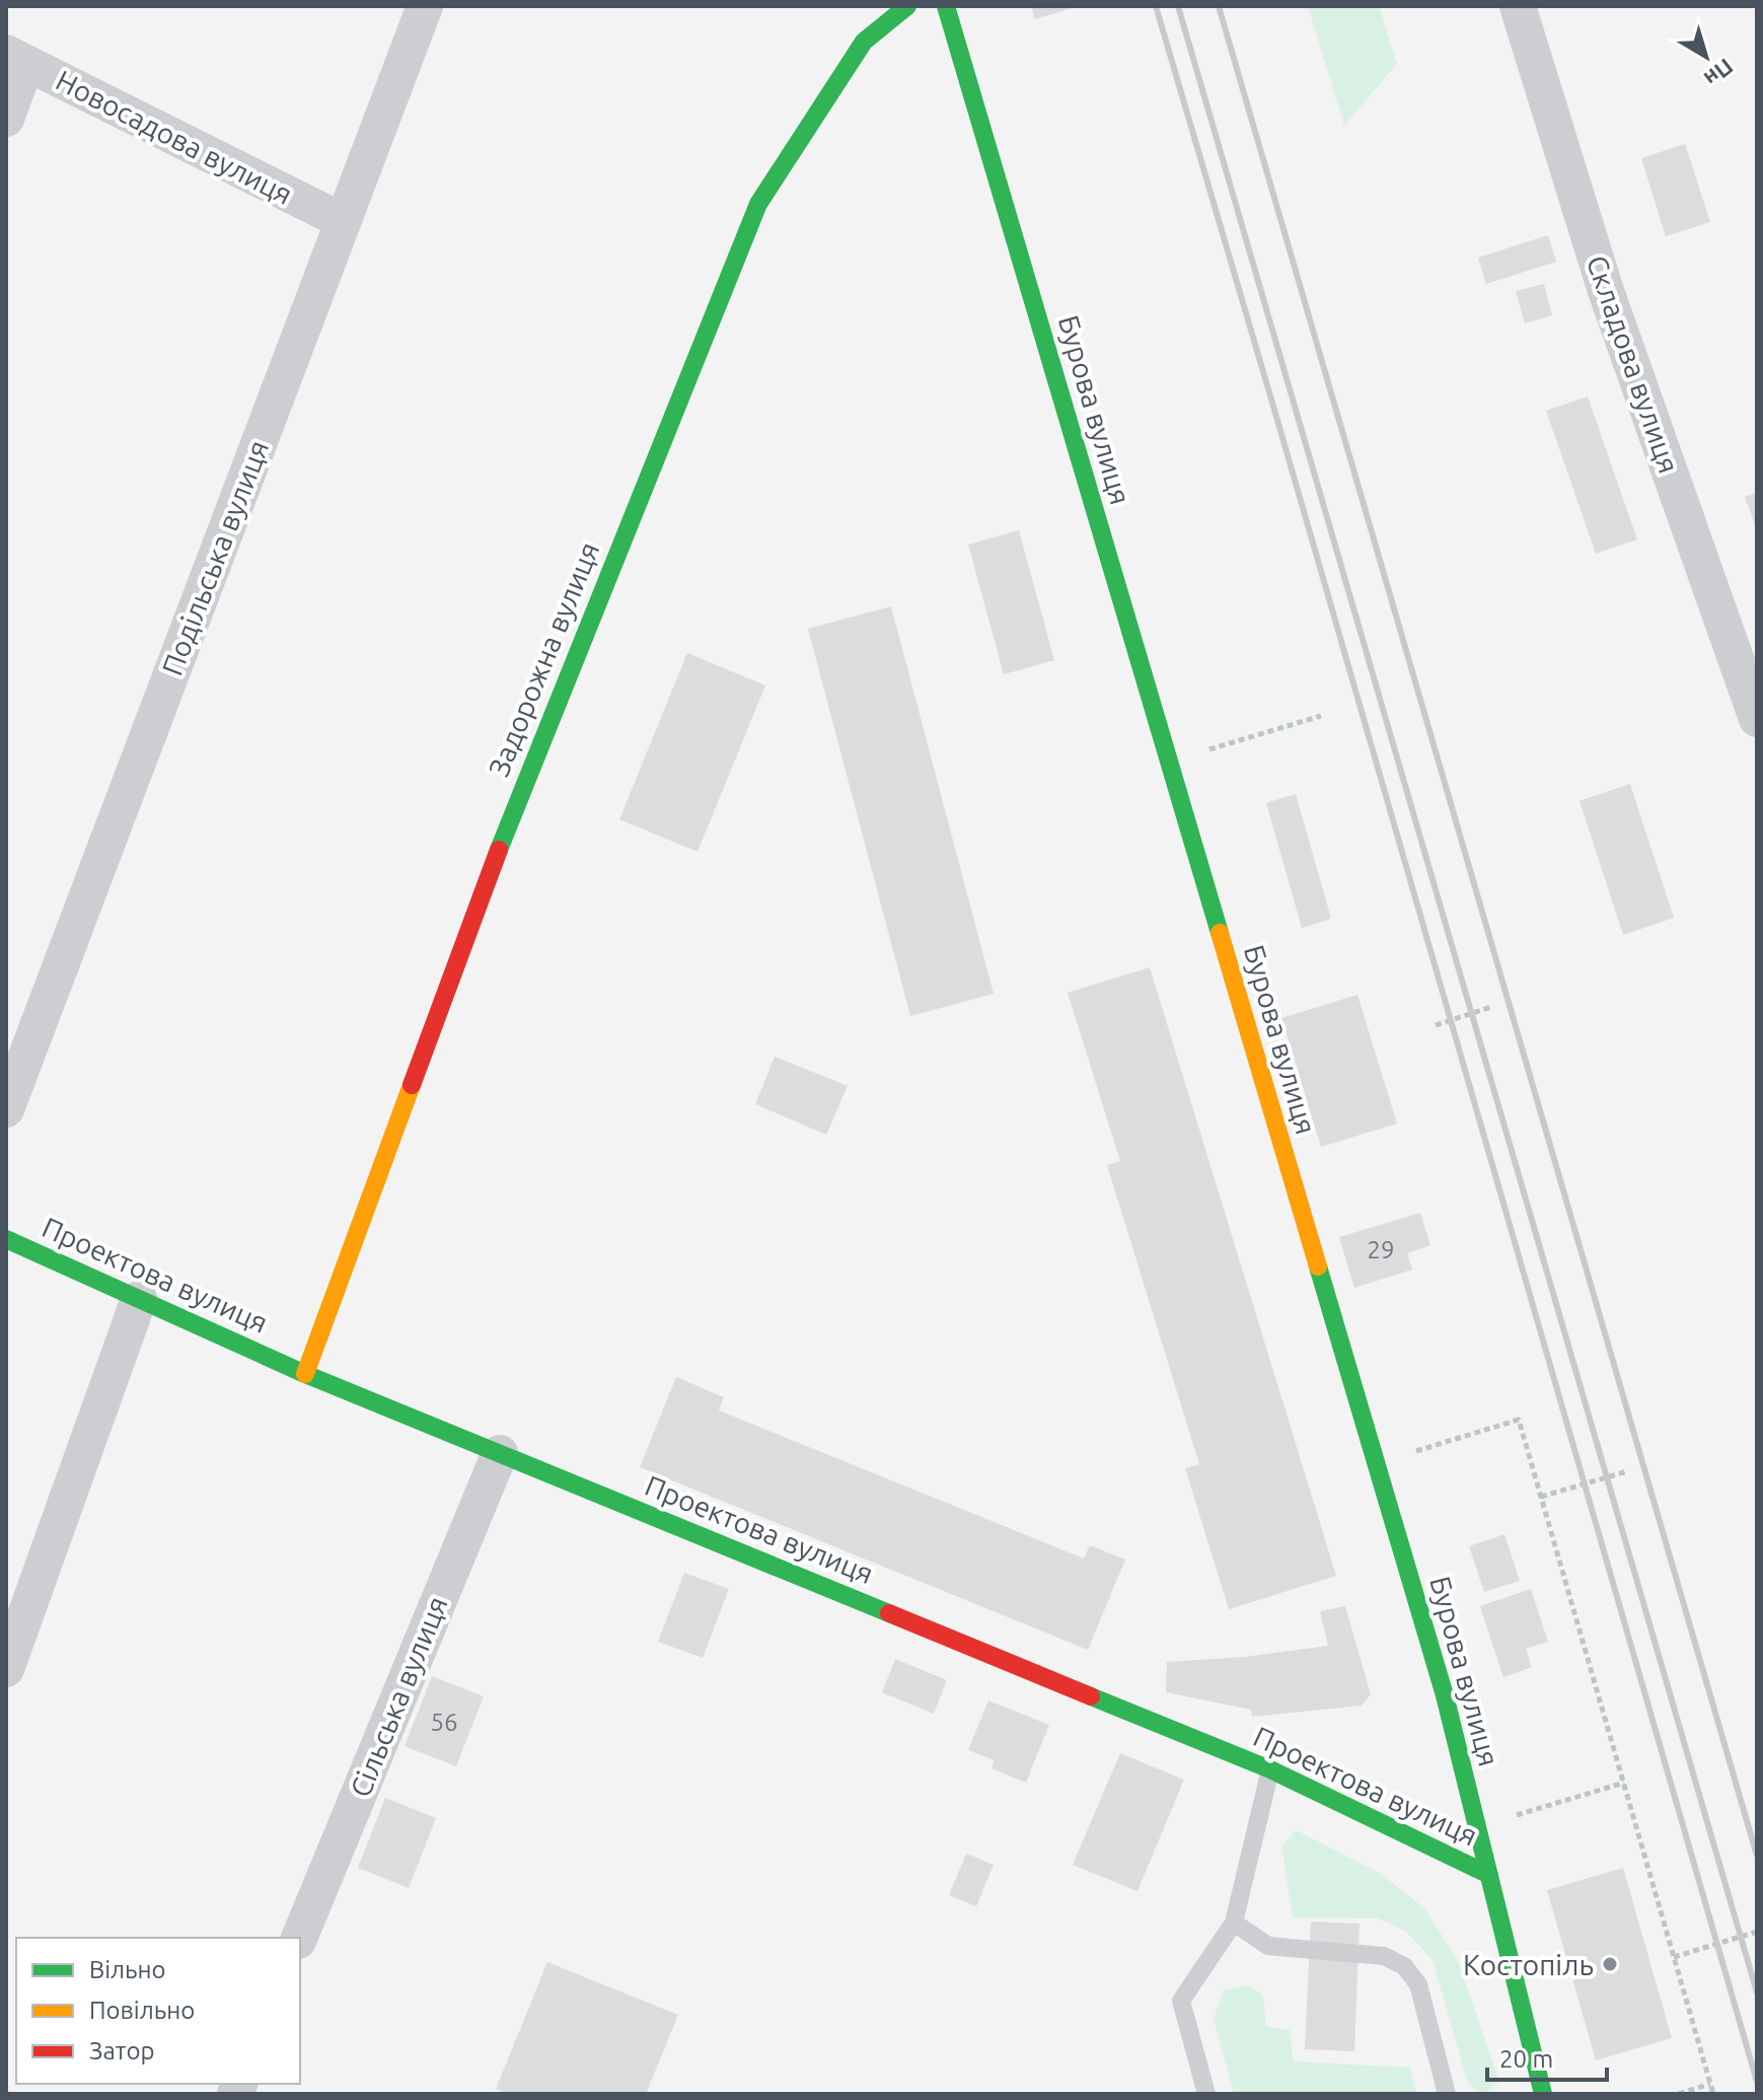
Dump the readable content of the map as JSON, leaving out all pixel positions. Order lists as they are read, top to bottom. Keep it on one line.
{"streets":{"street":["Новосадова вулиця","Складова вулиця","Бурова вулиця","Подільська вулиця","Задорожна вулиця","Проектова вулиця","Сільська вулиця"]},"crossings":[["Новосадова вулиця","Подільська вулиця"],["Бурова вулиця","Проектова вулиця"],["Задорожна вулиця","Проектова вулиця"],["Проектова вулиця","Сільська вулиця"]],"places":["Костопіль"],"house_numbers":["29","56"],"legend":["Вільно","Повільно","Затор"],"scale_bar":"20 m","north":"bottom right"}
